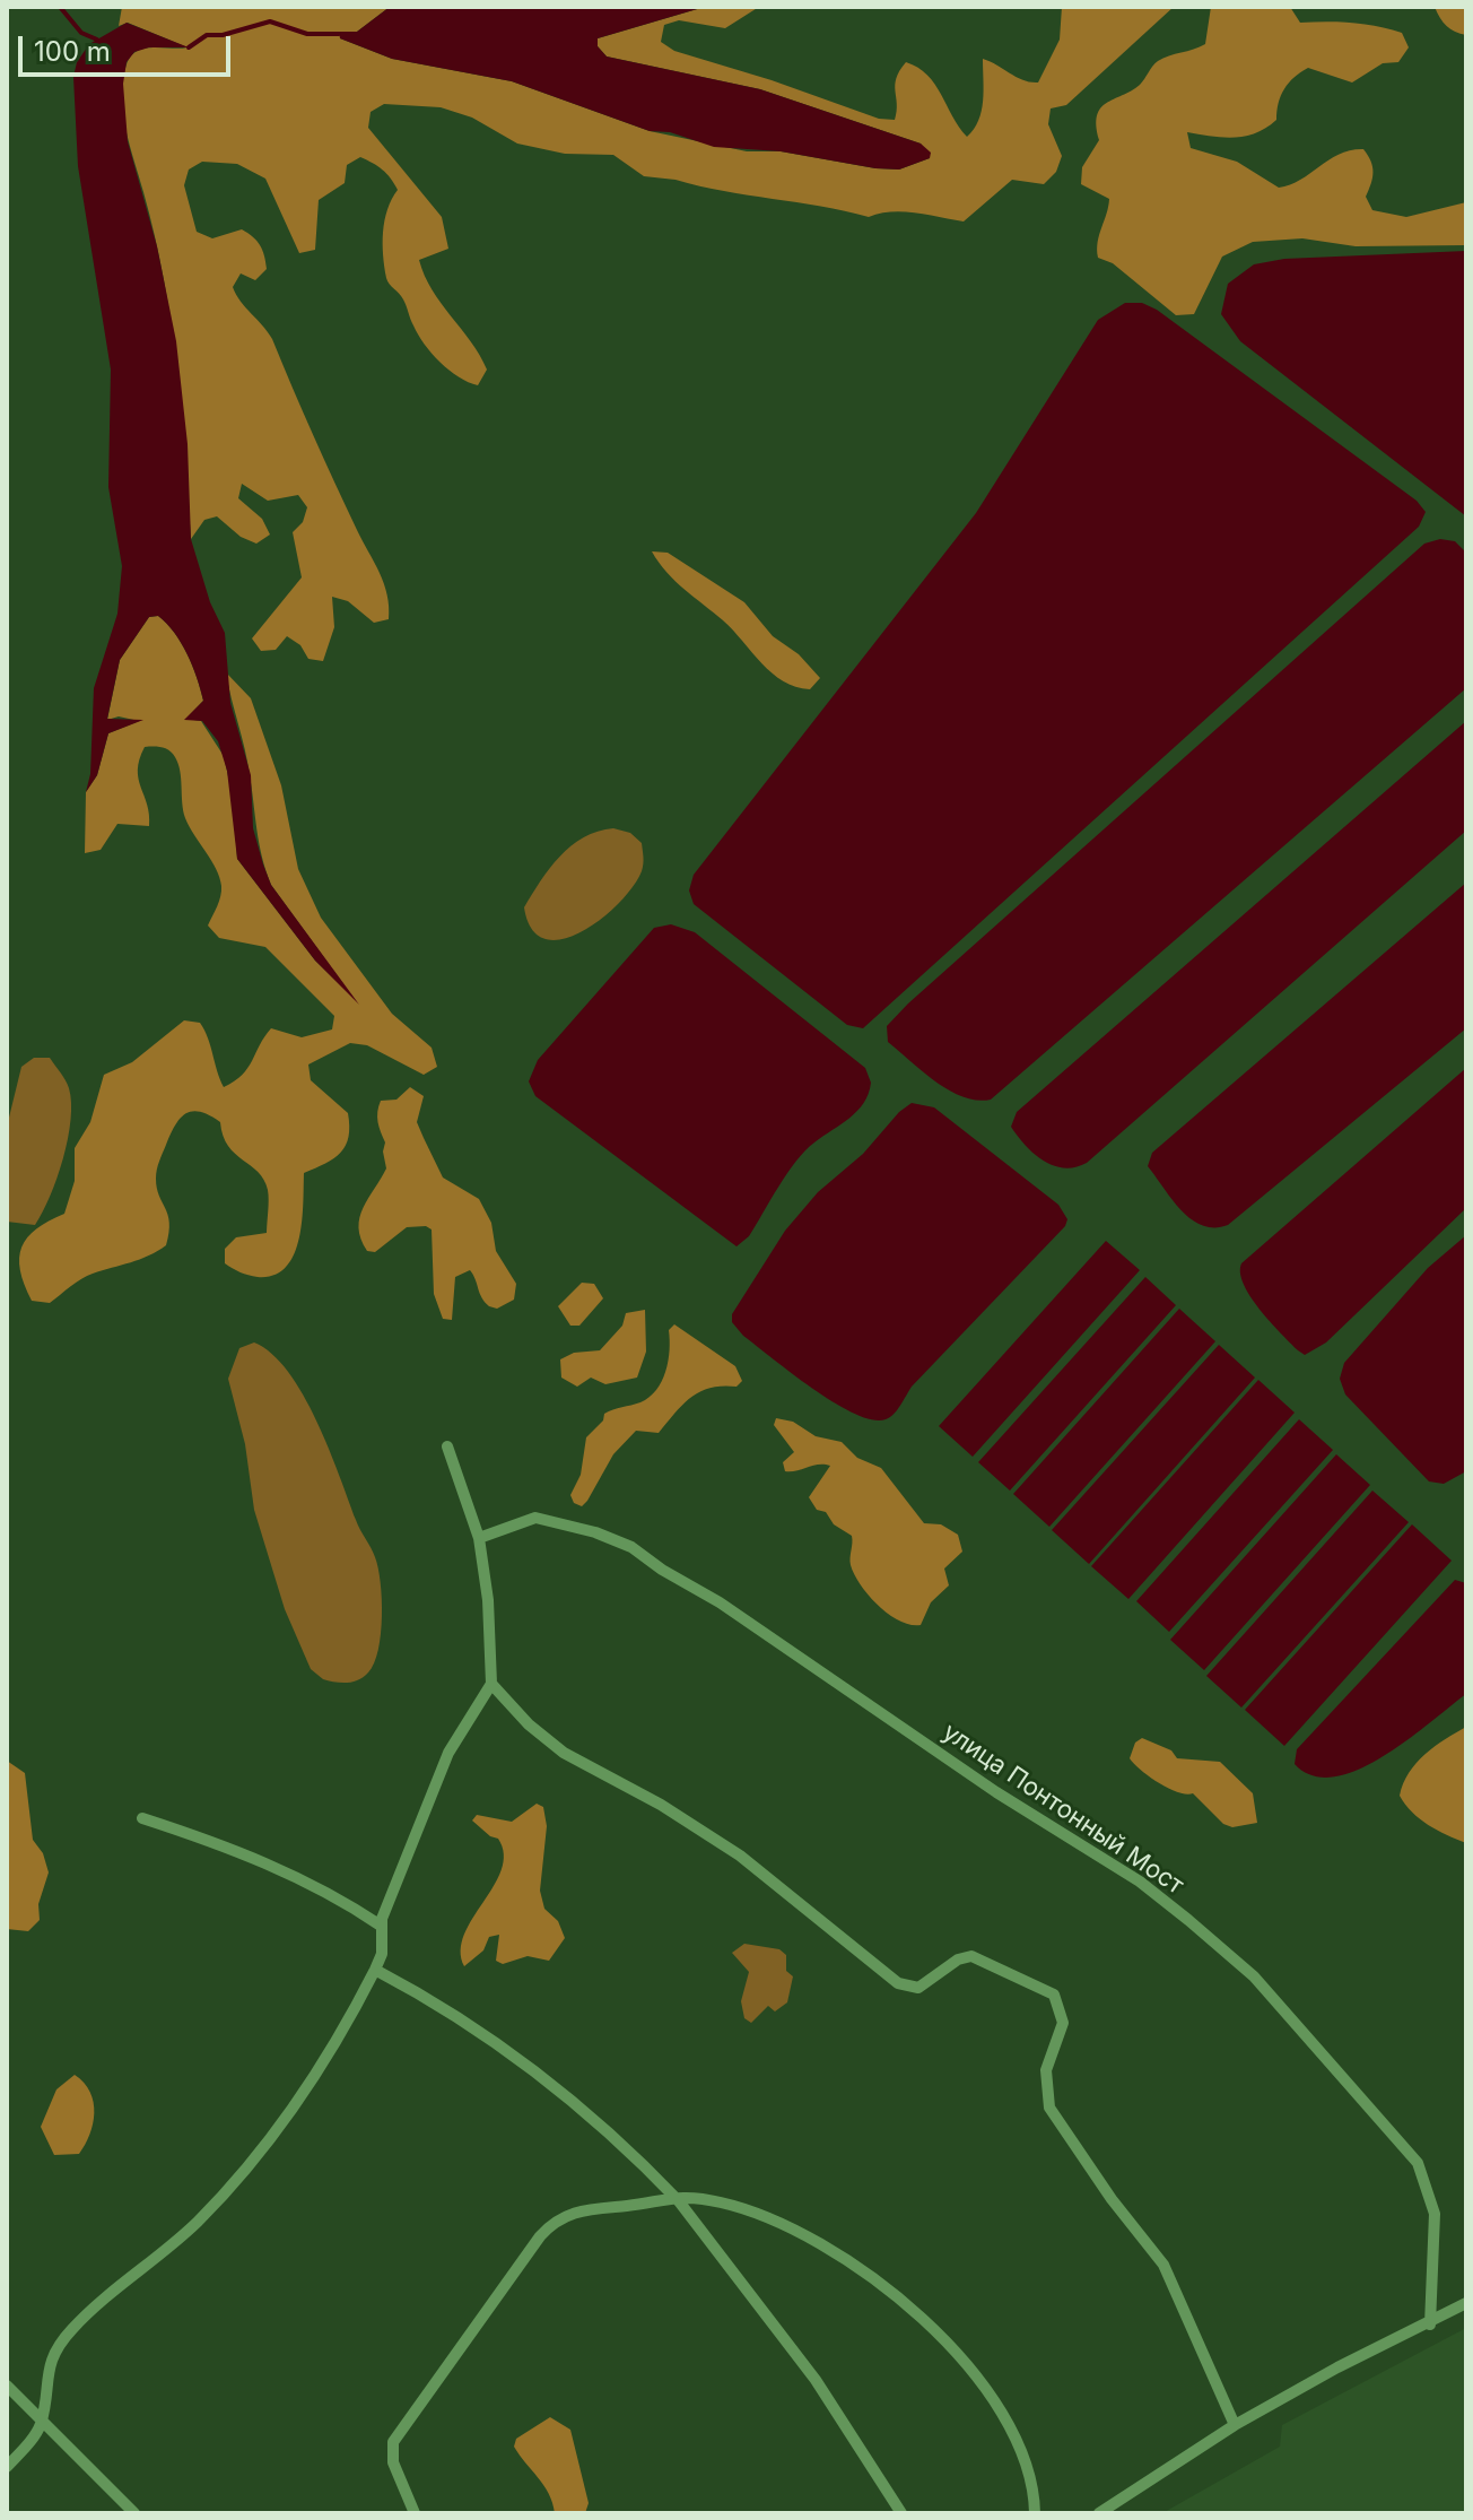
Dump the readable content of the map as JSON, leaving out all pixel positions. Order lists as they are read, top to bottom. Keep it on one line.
{"streets":{"street":["улица Понтонный Мост"]},"scale_bar":"100 m"}
